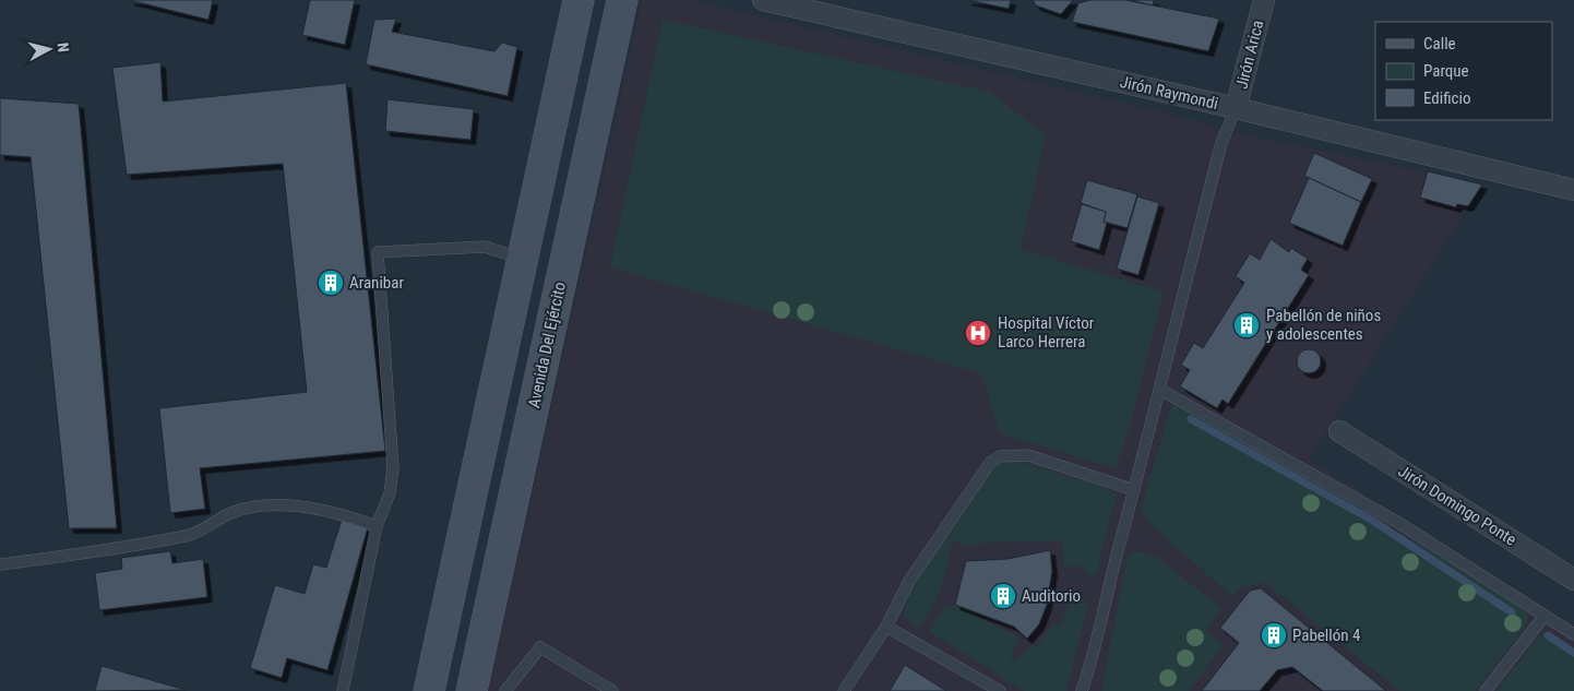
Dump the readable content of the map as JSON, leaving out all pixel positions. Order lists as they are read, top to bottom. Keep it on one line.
{"streets":{"main road":["Avenida Del Ejército"],"street":["Jirón Arica","Jirón Raymondi","Jirón Domingo Ponte"]},"crossings":[["Jirón Arica","Jirón Raymondi"]],"places":{"building":["Aranibar","Pabellón de niños y adolescentes","Auditorio","Pabellón 4"],"hospital":["Hospital Víctor Larco Herrera"]},"legend":["Calle","Parque","Edificio"],"north":"right"}
